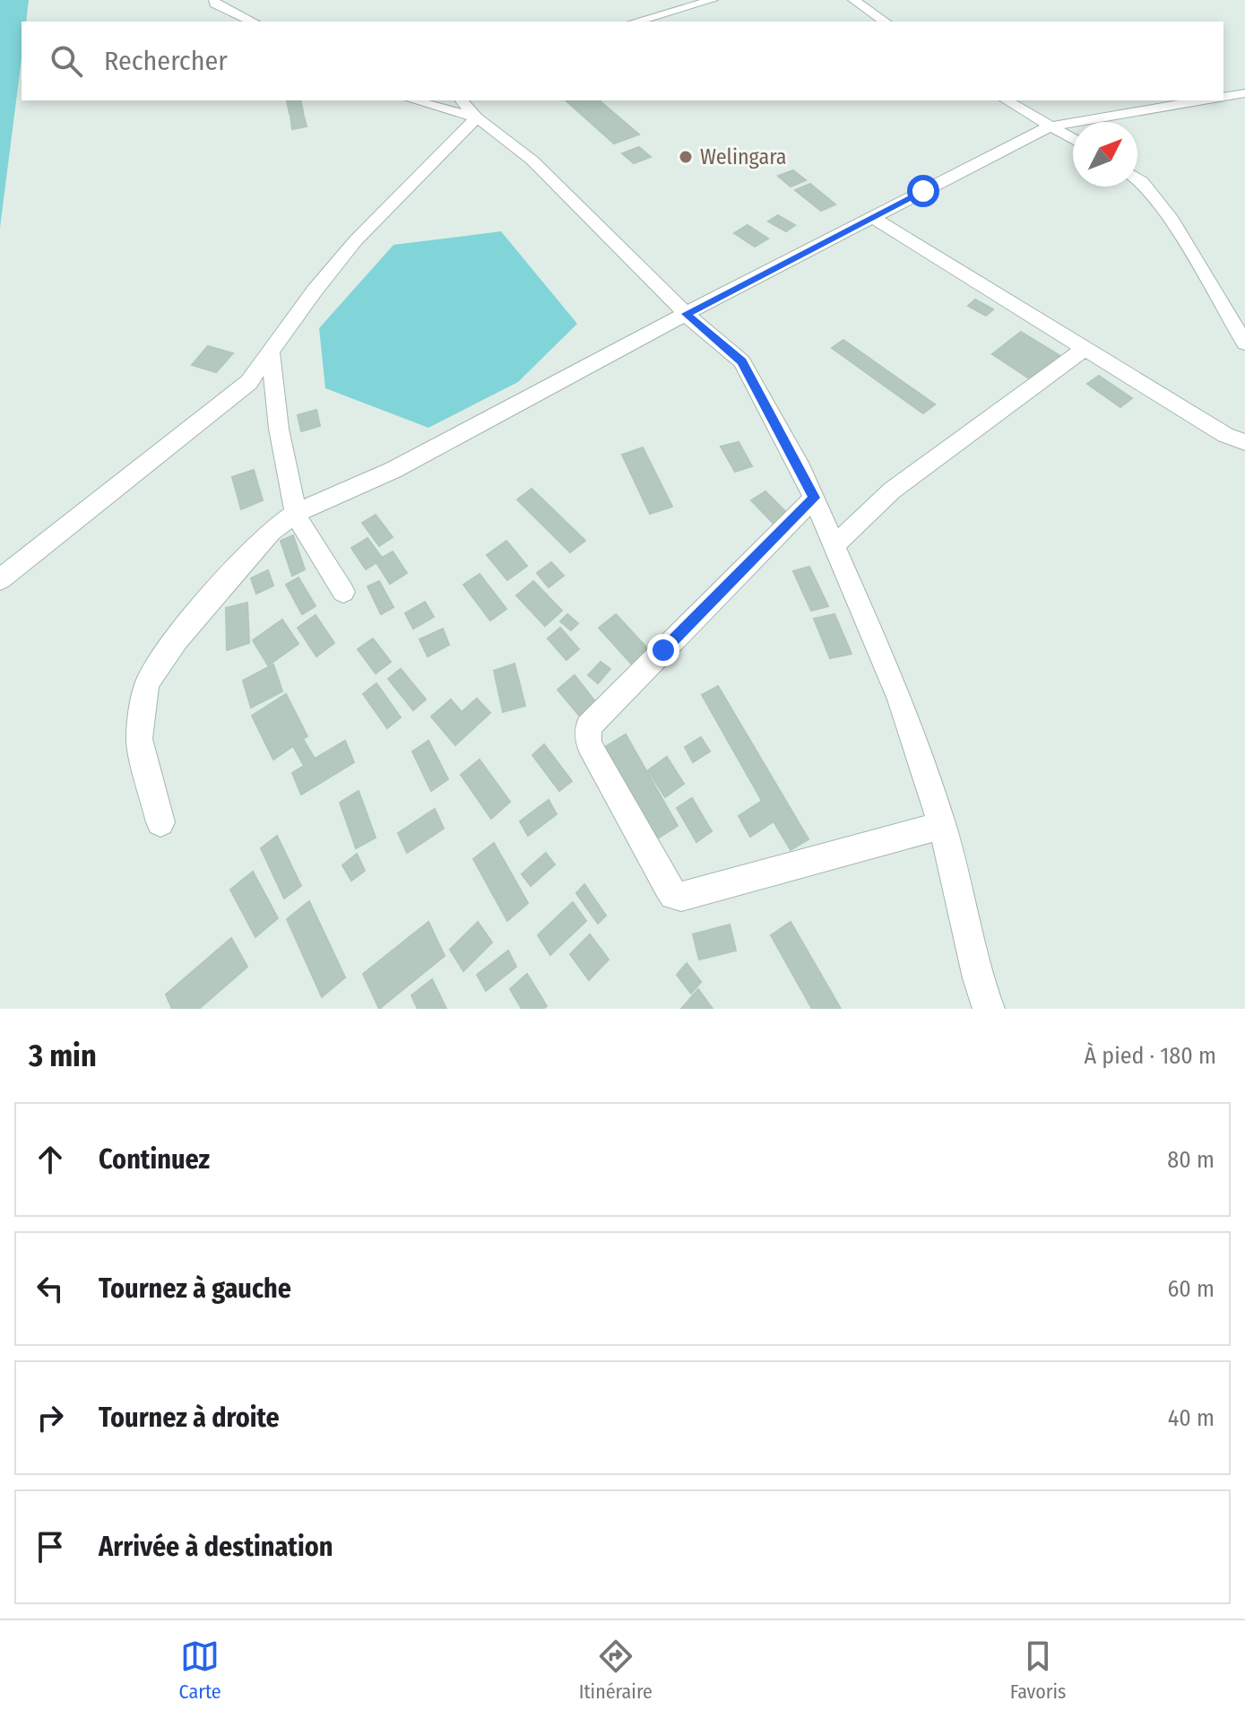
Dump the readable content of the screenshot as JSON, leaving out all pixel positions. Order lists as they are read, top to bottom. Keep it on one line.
{"places":["Welingara"],"north":"top right","page":{"search":"Rechercher","heading":["3 min","À pied · 180 m"],"list":[["Continuez","80 m"],["Tournez à gauche","60 m"],["Tournez à droite","40 m"],"Arrivée à destination"],"nav":["Carte","Itinéraire","Favoris"]}}
